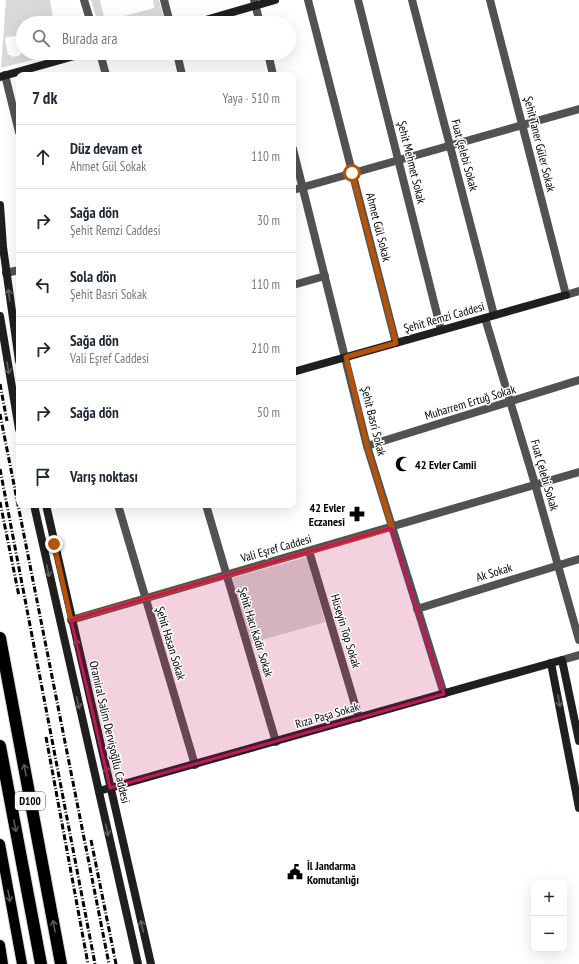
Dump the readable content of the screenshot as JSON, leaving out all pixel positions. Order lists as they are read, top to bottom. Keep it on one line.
{"streets":{"highway":["D100"],"main road":["Şehit Remzi Caddesi","Rıza Paşa Sokak","Oramiral Salim Dervişoğllu Caddesi"],"street":["Şehit Taner Güler Sokak","Fuat Çelebi Sokak","Şehit Mehmet Sokak","Ahmet Gül Sokak","Muharrem Ertuğ Sokak","Şehit Basri Sokak","Vali Eşref Caddesi","Ak Sokak","Hüseyin Top Sokak","Şehit Hacı Kadir Sokak","Şehit Hasan Sokak"]},"crossings":[["Şehit Taner Güler Sokak","Şehit Remzi Caddesi"],["Fuat Çelebi Sokak","Şehit Remzi Caddesi"],["Fuat Çelebi Sokak","Muharrem Ertuğ Sokak"],["Fuat Çelebi Sokak","Vali Eşref Caddesi"],["Fuat Çelebi Sokak","Ak Sokak"],["Şehit Mehmet Sokak","Şehit Remzi Caddesi"],["Ahmet Gül Sokak","Şehit Remzi Caddesi"],["Şehit Remzi Caddesi","Şehit Basri Sokak"],["Muharrem Ertuğ Sokak","Şehit Basri Sokak"],["Şehit Basri Sokak","Vali Eşref Caddesi"],["Şehit Basri Sokak","Ak Sokak"],["Şehit Basri Sokak","Rıza Paşa Sokak"],["Vali Eşref Caddesi","Hüseyin Top Sokak"],["Vali Eşref Caddesi","Şehit Hacı Kadir Sokak"],["Vali Eşref Caddesi","Şehit Hasan Sokak"],["Vali Eşref Caddesi","Oramiral Salim Dervişoğllu Caddesi"],["Hüseyin Top Sokak","Rıza Paşa Sokak"],["Şehit Hacı Kadir Sokak","Rıza Paşa Sokak"],["Şehit Hasan Sokak","Rıza Paşa Sokak"],["Rıza Paşa Sokak","Oramiral Salim Dervişoğllu Caddesi"]],"places":{"mosque":["42 Evler Camii"],"pharmacy":["42 Evler Eczanesi"],"public building":["İl Jandarma Komutanlığı"]},"page":{"search":"Burada ara","heading":["7 dk","Yaya · 510 m"],"list":[["Düz devam et","Ahmet Gül Sokak","110 m"],["Sağa dön","Şehit Remzi Caddesi","30 m"],["Sola dön","Şehit Basri Sokak","110 m"],["Sağa dön","Vali Eşref Caddesi","210 m"],["Sağa dön","50 m"],"Varış noktası"],"map_buttons":["+","−"]}}
